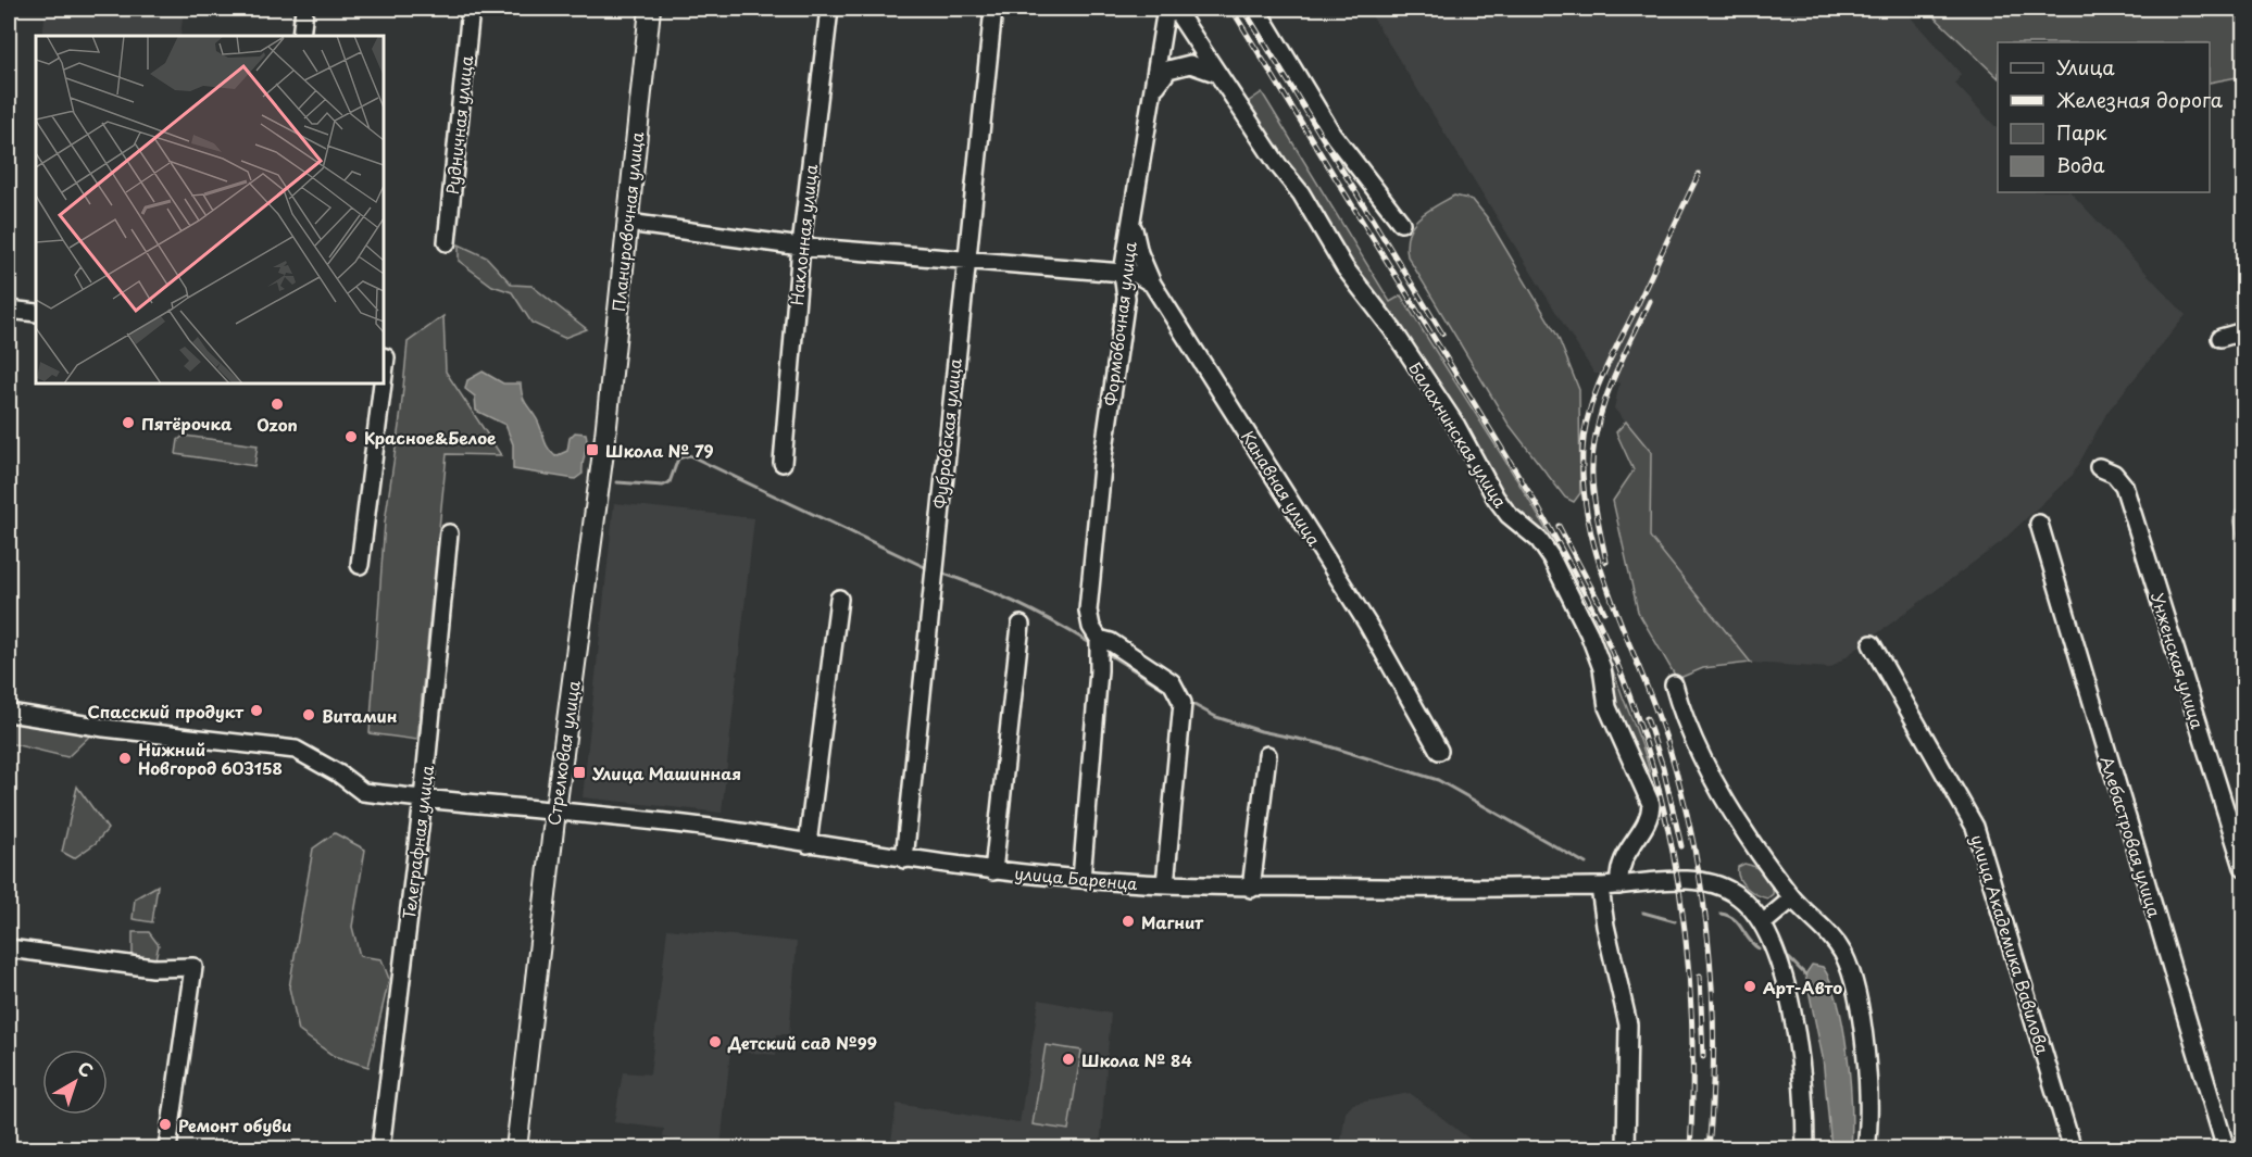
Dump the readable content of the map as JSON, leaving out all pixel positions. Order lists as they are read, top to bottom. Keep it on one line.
{"streets":{"main road":["Планировочная улица","Стрелковая улица"],"street":["Рудничная улица","Наклонная улица","Формовочная улица","Фубровская улица","Балахнинская улица","Канавная улица","Унженская улица","Алебастровая улица","Телеграфная улица","улица Баренца","улица Академика Вавилова"]},"crossings":[["Планировочная улица","Стрелковая улица"],["Формовочная улица","Канавная улица"],["Формовочная улица","улица Баренца"],["Фубровская улица","улица Баренца"],["Балахнинская улица","улица Баренца"],["Стрелковая улица","улица Баренца"],["Телеграфная улица","улица Баренца"]],"places":{"other":["Ozon","Пятёрочка","Красное&Белое","Спасский продукт","Витамин","Нижний Новгород 603158","Магнит","Арт-Авто","Детский сад №99","Школа № 84","Ремонт обуви"],"transit":["Школа № 79","Улица Машинная"]},"legend":["Улица","Железная дорога","Парк","Вода"],"north":"top right"}
